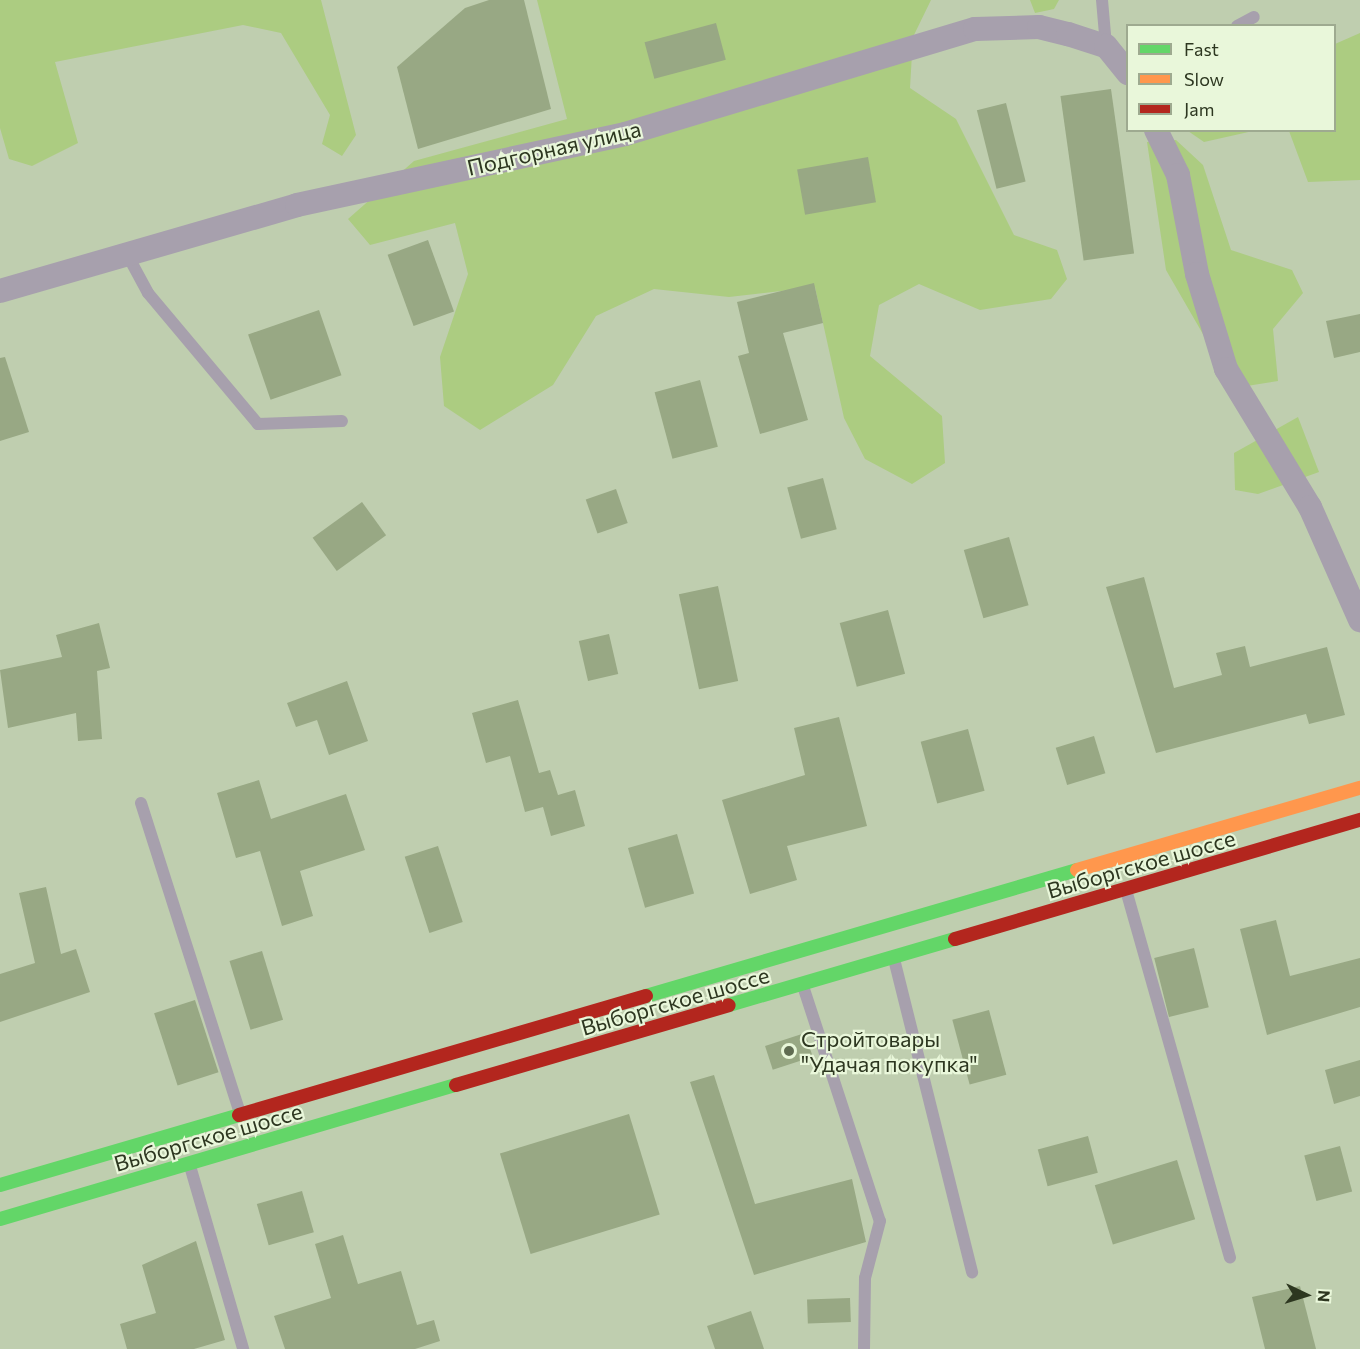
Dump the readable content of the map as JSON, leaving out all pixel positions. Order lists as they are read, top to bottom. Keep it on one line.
{"streets":{"main road":["Выборгское шоссе"],"street":["Подгорная улица"]},"places":["Cтройтовары \"Удачая покупка\""],"legend":["Fast","Slow","Jam"],"north":"right"}
